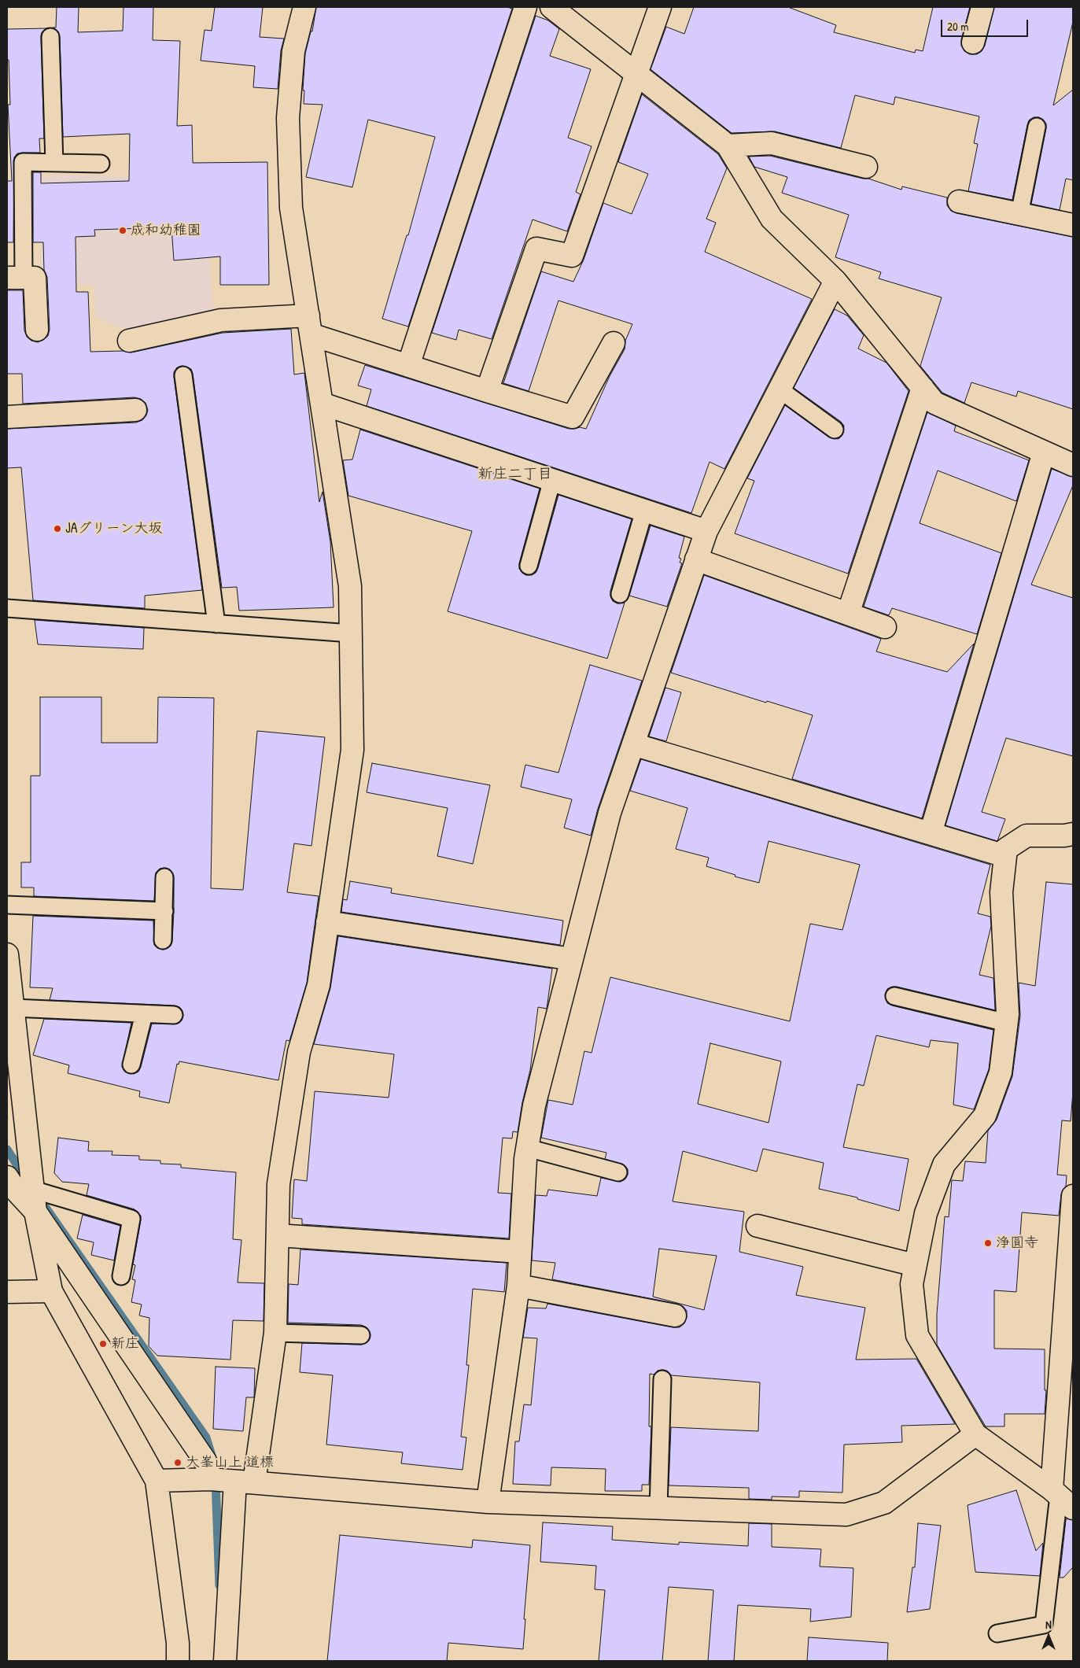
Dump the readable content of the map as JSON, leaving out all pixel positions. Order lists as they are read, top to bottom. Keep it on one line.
{"districts":["新庄二丁目"],"places":["成和幼稚園","JAグリーン大坂","浄圓寺","新庄","大峯山上 道標"],"scale_bar":"20 m","north":"top"}
